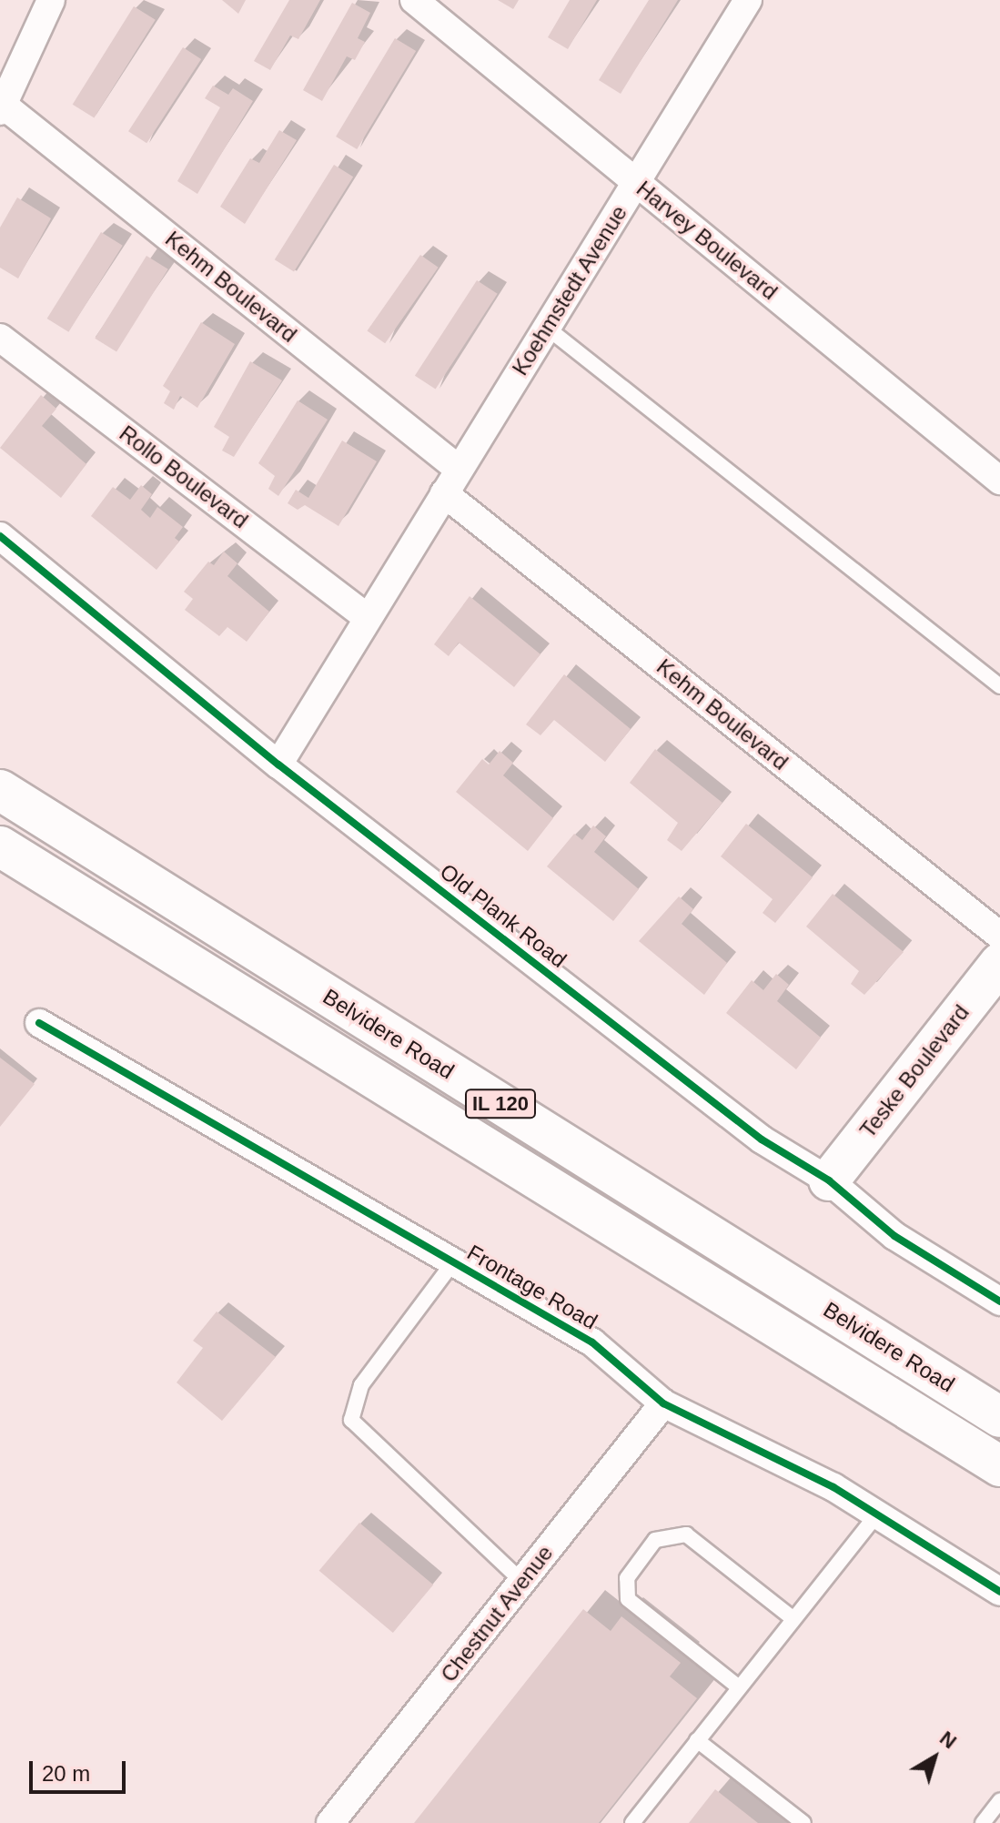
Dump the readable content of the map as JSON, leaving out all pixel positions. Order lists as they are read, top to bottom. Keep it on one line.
{"streets":{"main road":["Belvidere Road","Teske Boulevard","IL 120"],"street":["Harvey Boulevard","Kehm Boulevard","Koehmstedt Avenue","Rollo Boulevard","Old Plank Road","Frontage Road","Chestnut Avenue"]},"crossings":[["Harvey Boulevard","Koehmstedt Avenue"],["Kehm Boulevard","Koehmstedt Avenue"],["Old Plank Road","Teske Boulevard"],["Frontage Road","Chestnut Avenue"]],"scale_bar":"20 m","north":"top right"}
